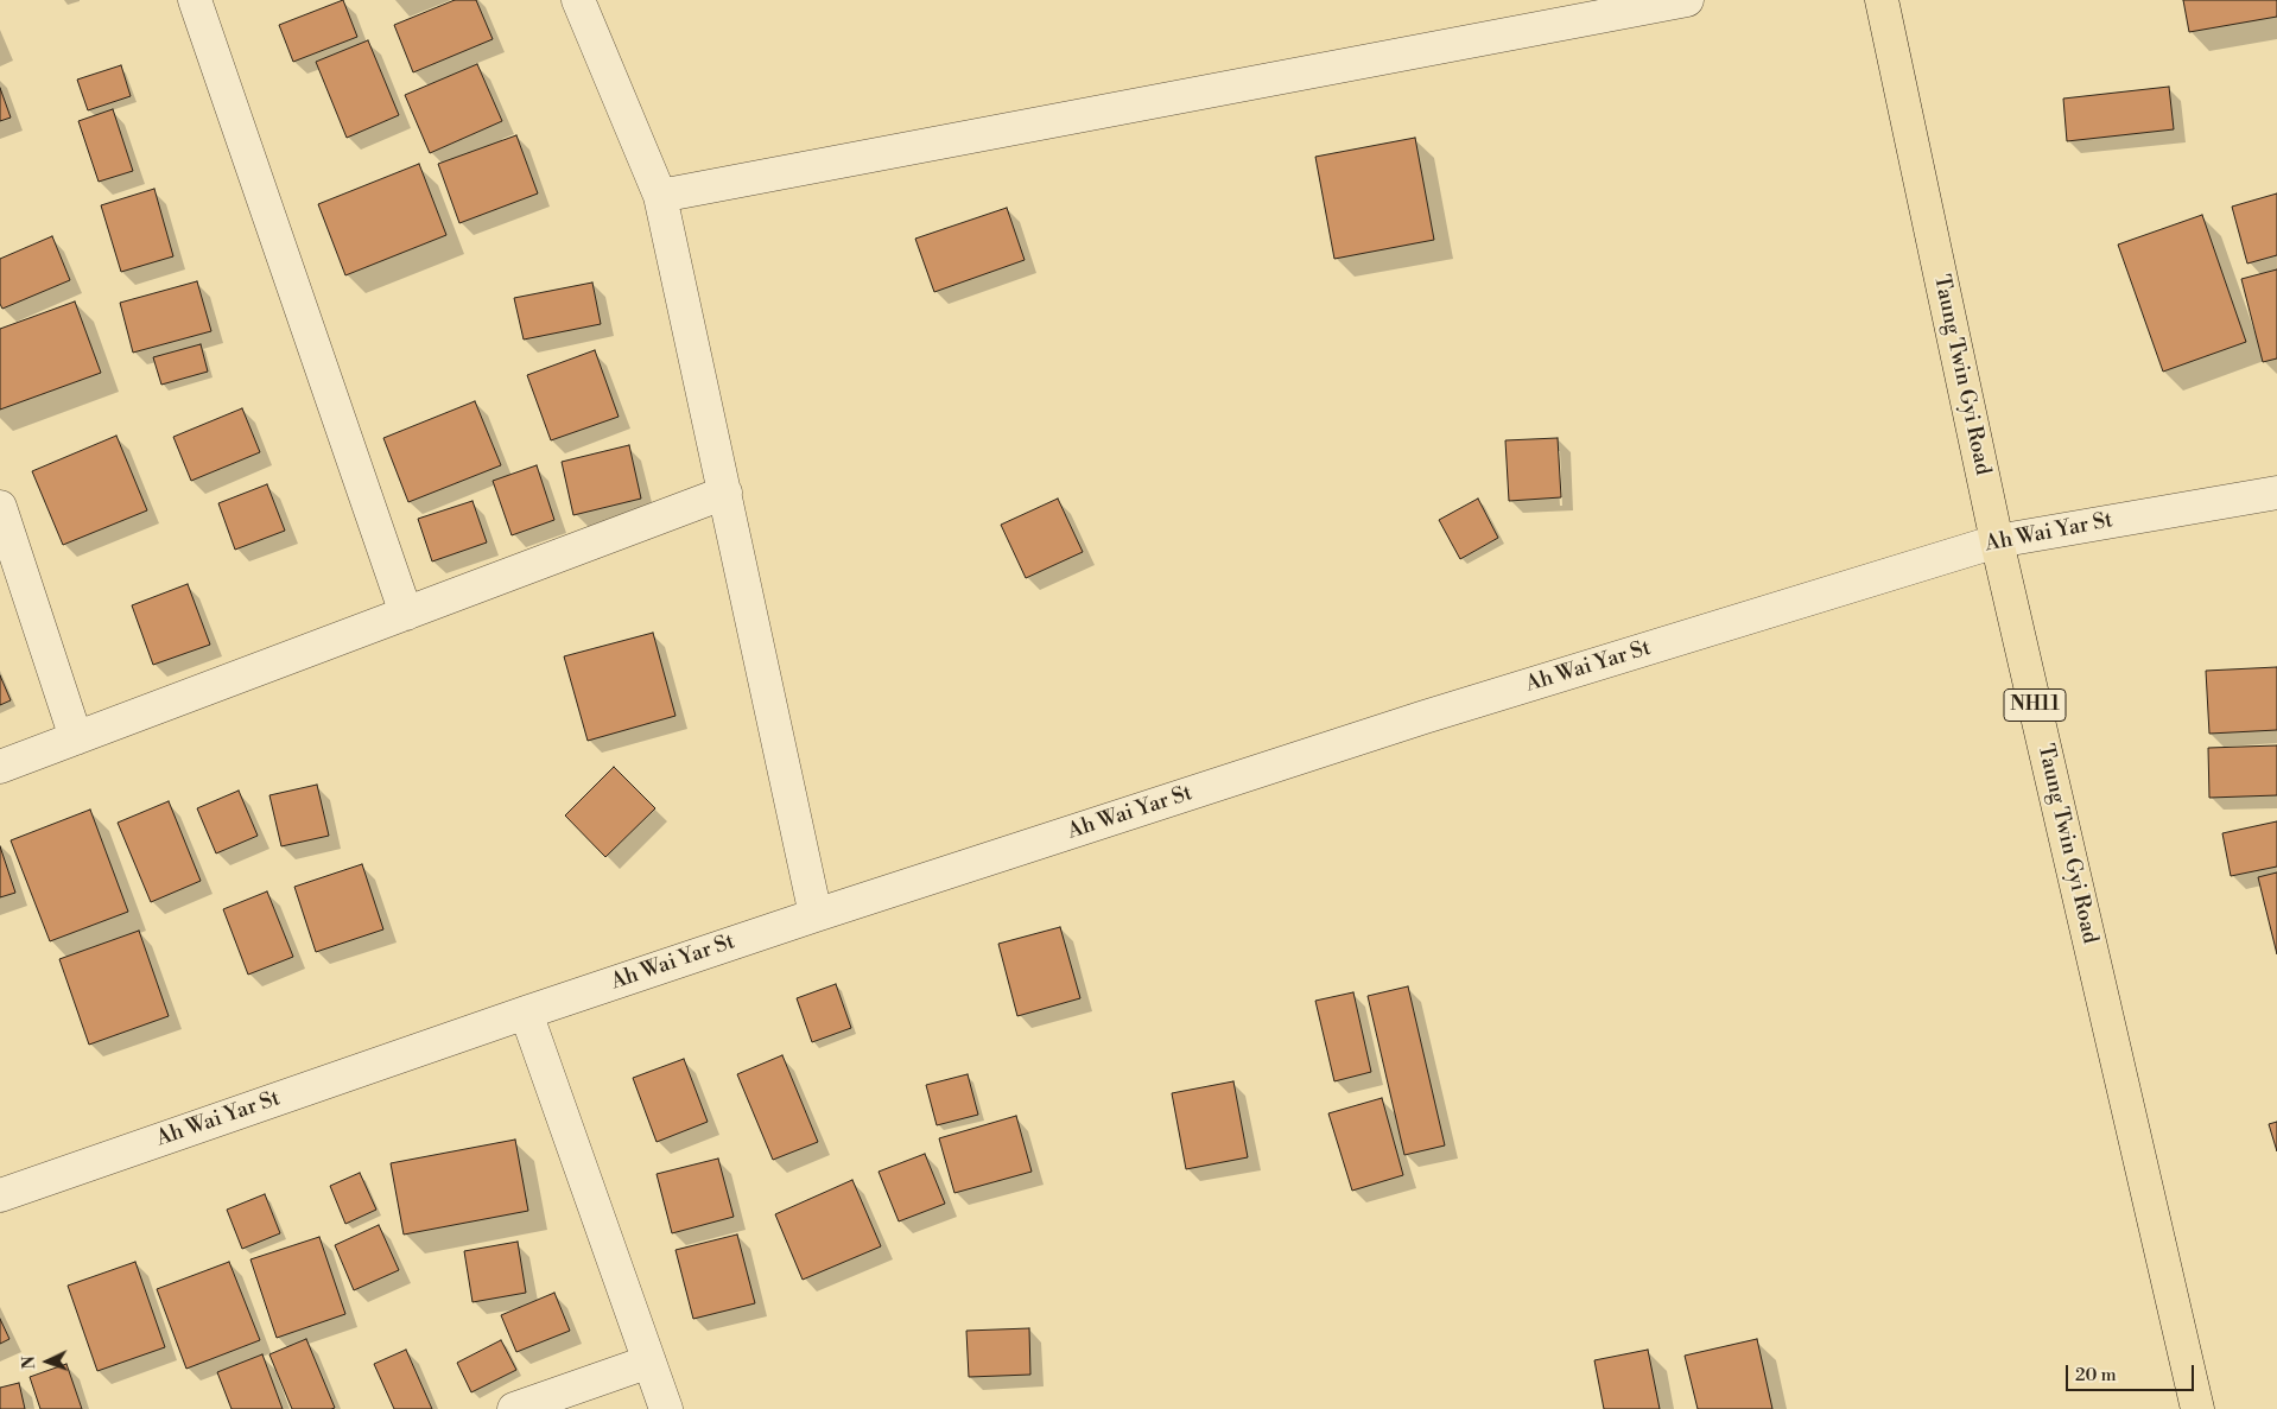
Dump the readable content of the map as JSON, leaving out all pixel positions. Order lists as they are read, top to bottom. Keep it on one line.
{"streets":{"highway":["Taung Twin Gyi Road","NH11"],"street":["Ah Wai Yar St"]},"crossings":[["Taung Twin Gyi Road","Ah Wai Yar St"]],"scale_bar":"20 m","north":"left"}
